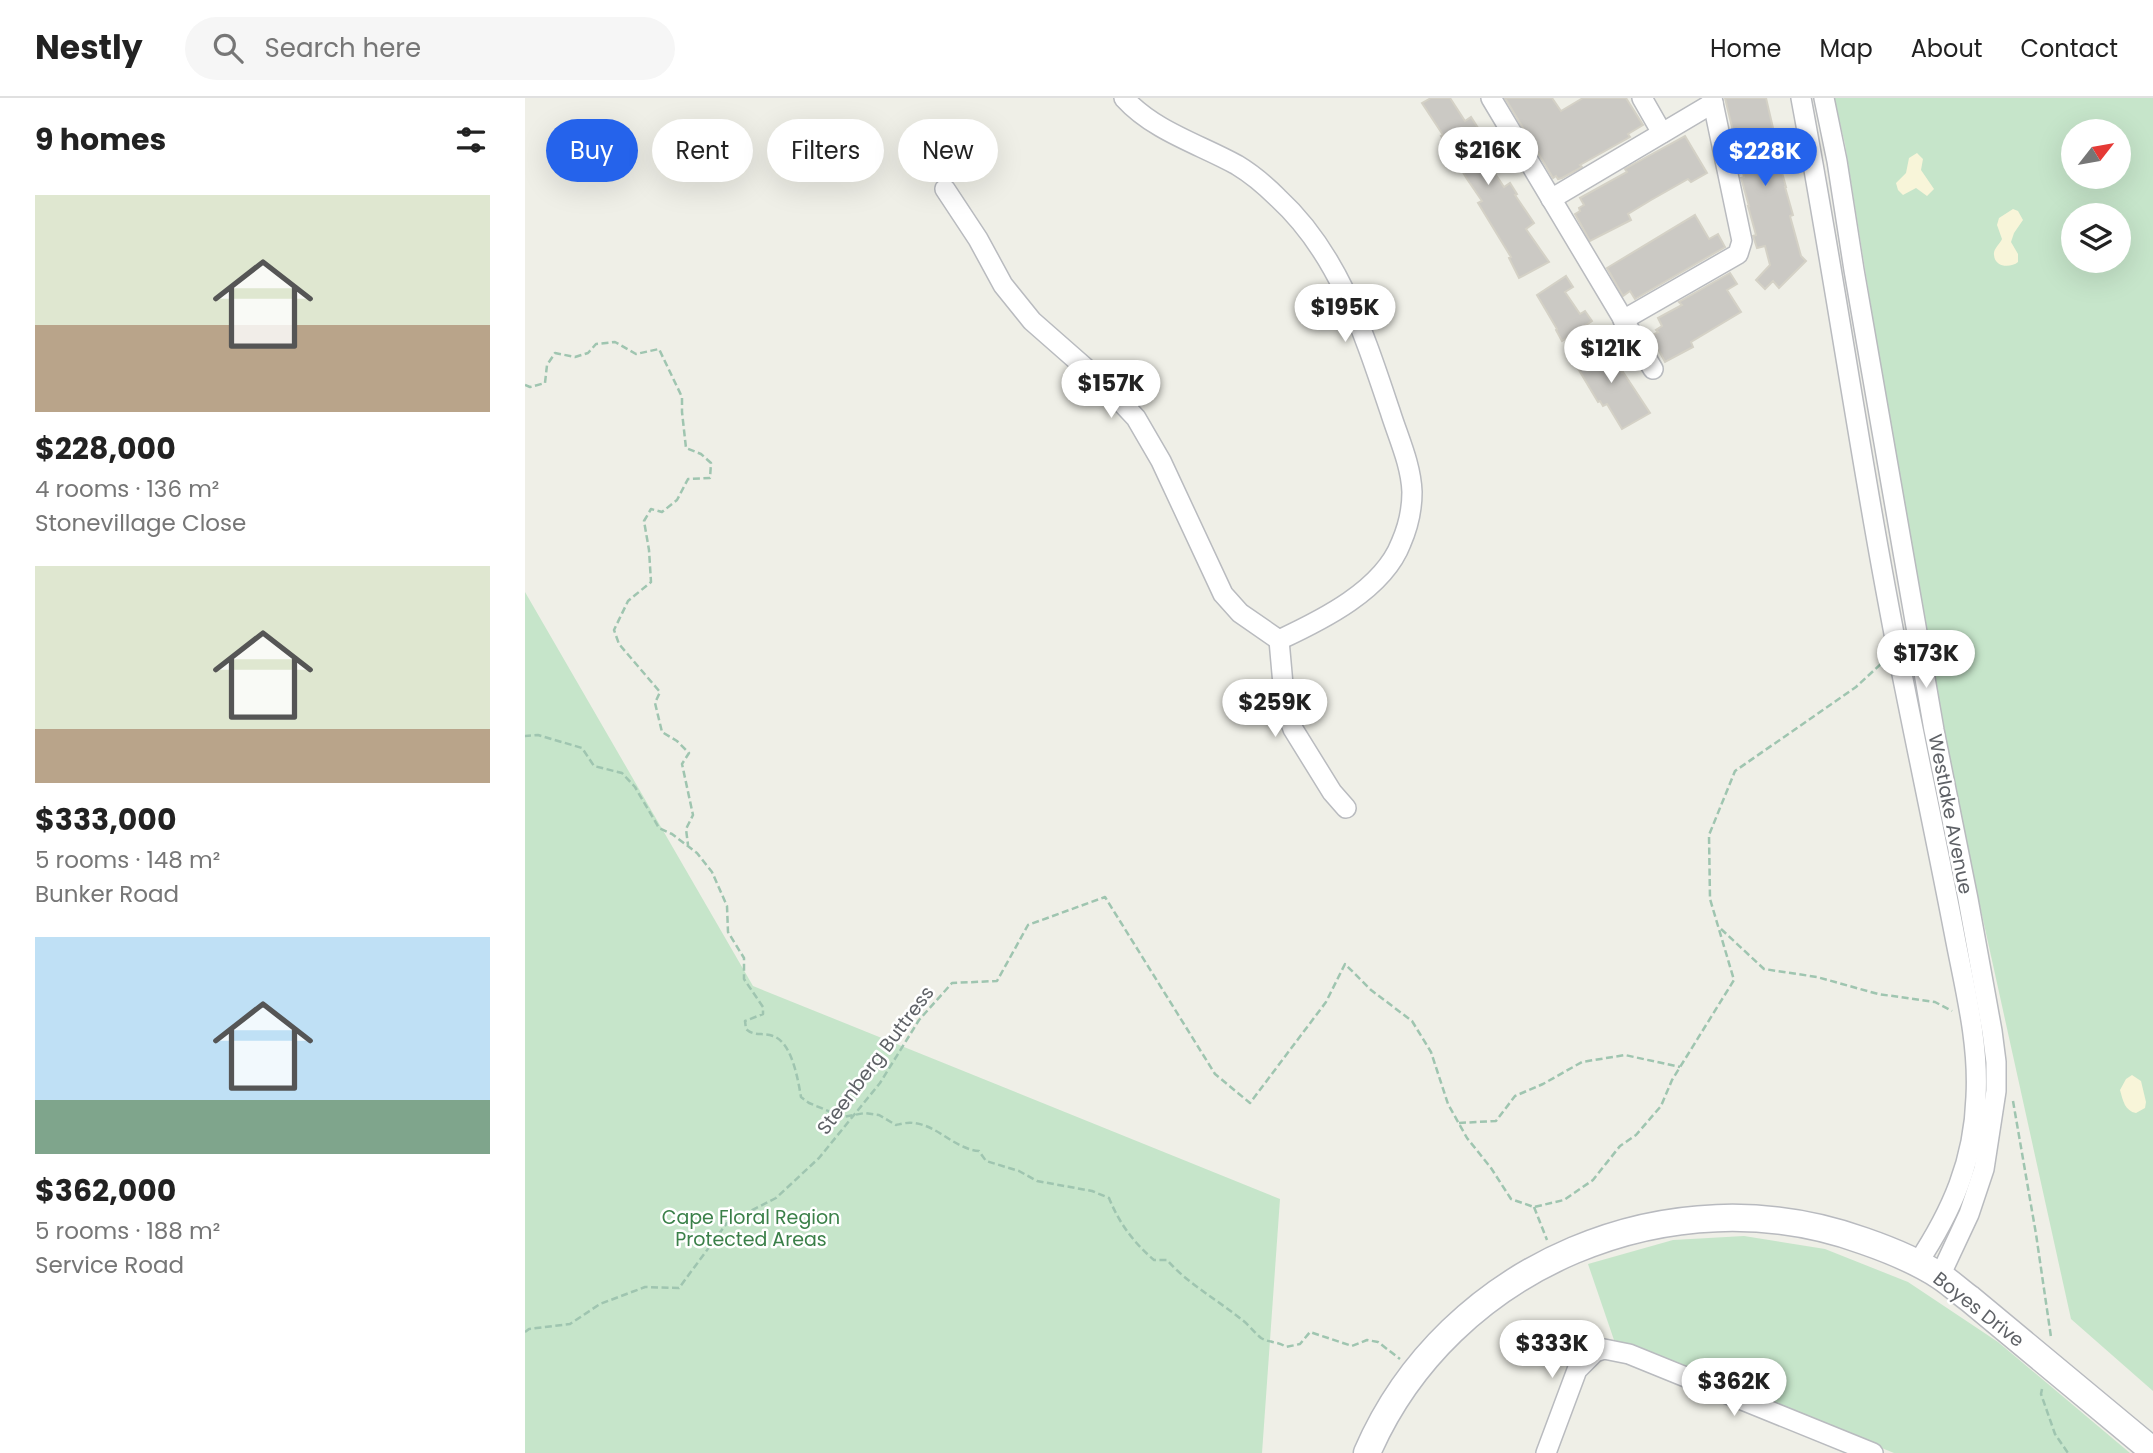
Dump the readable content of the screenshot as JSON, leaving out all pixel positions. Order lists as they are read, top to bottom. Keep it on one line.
{"streets":{"main road":["Boyes Drive"],"street":["Westlake Avenue"],"path":["Steenberg Buttress"]},"crossings":[["Westlake Avenue","Boyes Drive"]],"parks":["Cape Floral Region Protected Areas"],"north":"top right","page":{"header":"Nestly","search":"Search here","nav":["Home","Map","About","Contact"],"heading":"9 homes","chip":["Buy","Rent","Filters","New"],"price":["$216K","$228K","$195K","$121K","$157K","$173K","$259K","$333K","$362K"],"list":[{"name":"$228,000","note":"4 rooms · 136 m² · Stonevillage Close"},{"name":"$333,000","note":"5 rooms · 148 m² · Bunker Road"},{"name":"$362,000","note":"5 rooms · 188 m² · Service Road"}]}}
